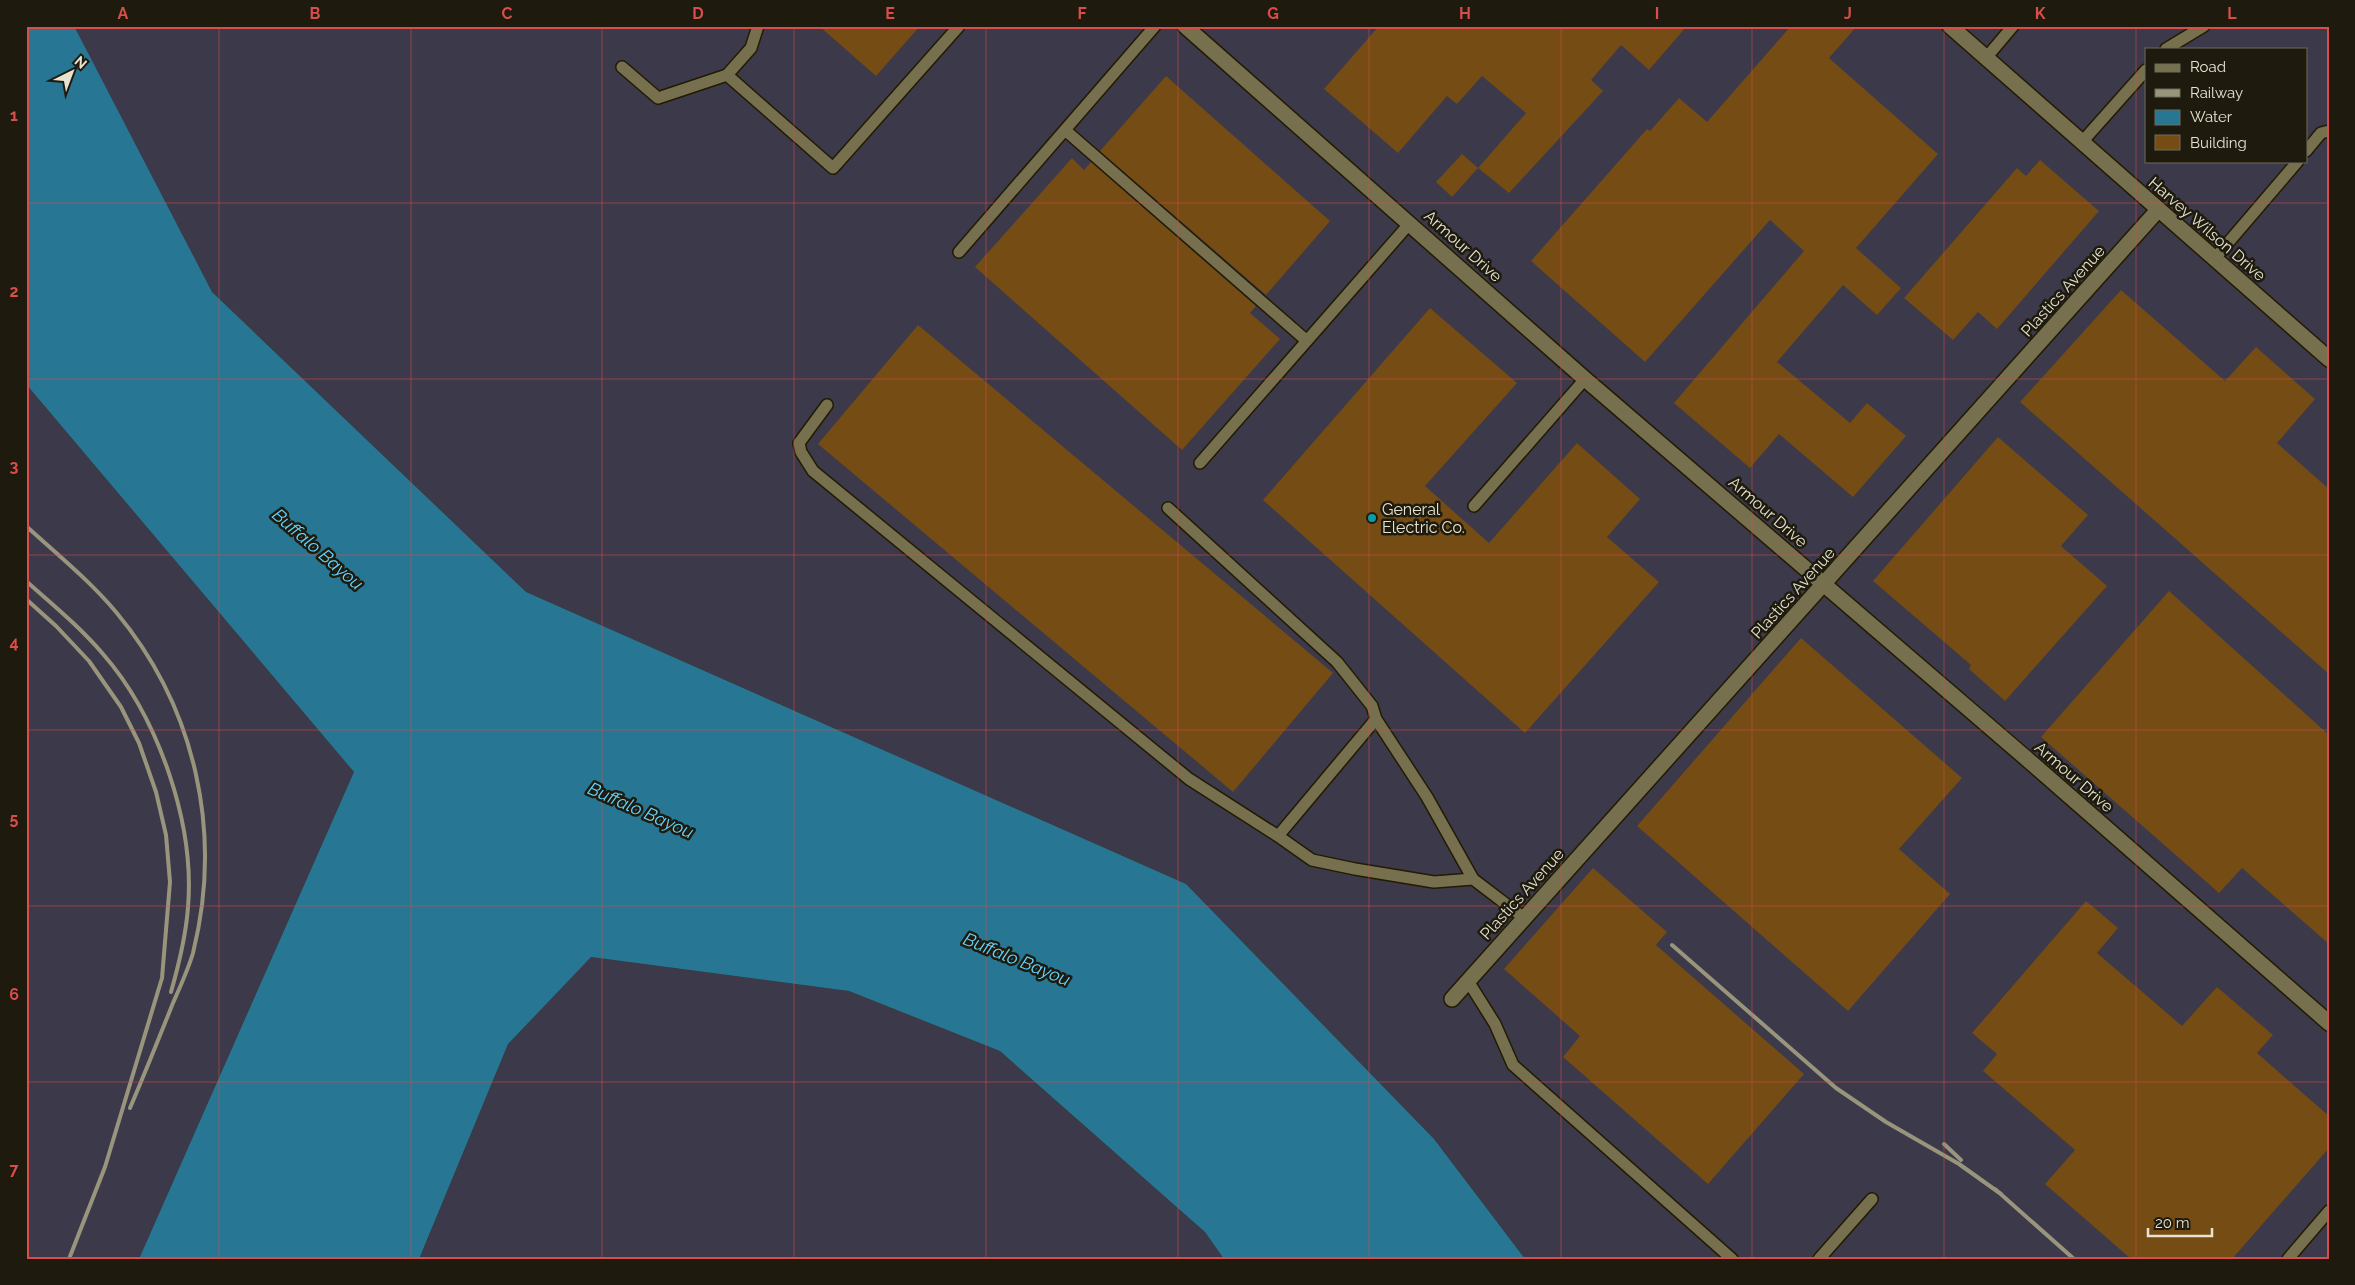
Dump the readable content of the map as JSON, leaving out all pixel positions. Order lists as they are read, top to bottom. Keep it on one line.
{"streets":{"street":["Harvey Wilson Drive","Armour Drive","Plastics Avenue"]},"crossings":[["Harvey Wilson Drive","Plastics Avenue"],["Armour Drive","Plastics Avenue"]],"water":["Buffalo Bayou"],"places":["General Electric Co."],"legend":["Road","Railway","Water","Building"],"scale_bar":"20 m","north":"top right","grid":{"columns":["A","B","C","D","E","F","G","H","I","J","K","L"],"rows":["1","2","3","4","5","6","7"]}}
